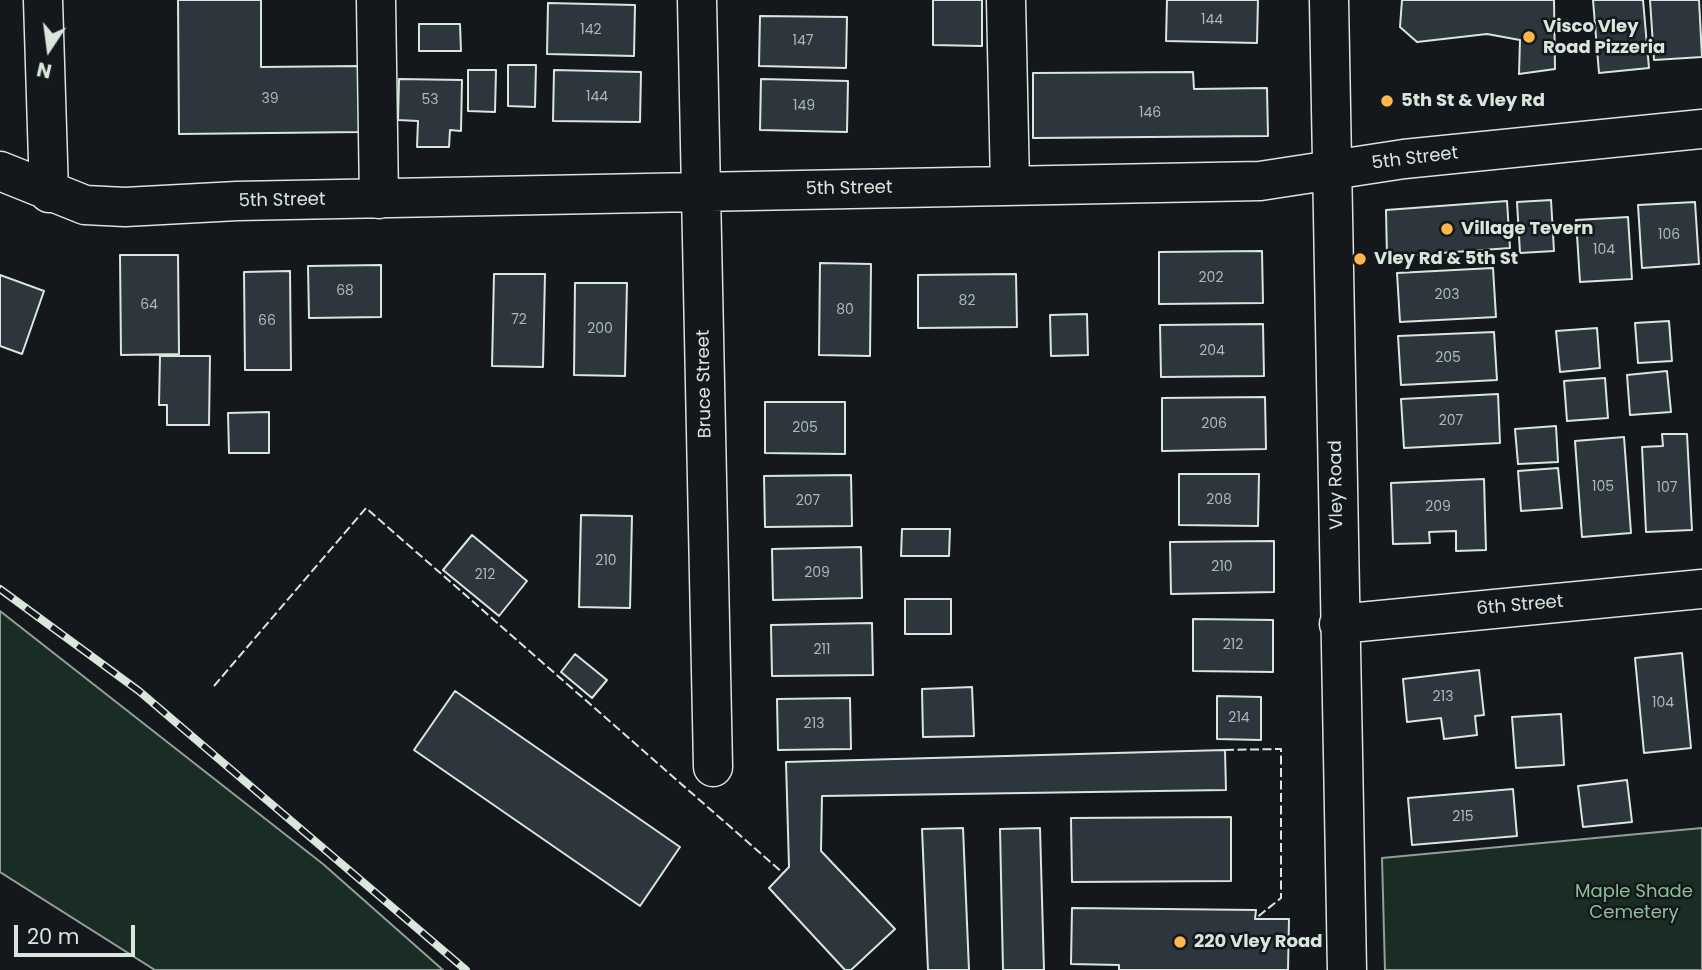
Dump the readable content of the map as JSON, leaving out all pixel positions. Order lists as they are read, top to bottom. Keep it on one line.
{"streets":{"street":["5th Street","Bruce Street","Vley Road","6th Street"]},"crossings":[["5th Street","Bruce Street"],["5th Street","Vley Road"],["Vley Road","6th Street"]],"parks":["Maple Shade Cemetery"],"places":["Visco Vley Road Pizzeria","5th St & Vley Rd","Village Tevern","Vley Rd & 5th St","220 Vley Road"],"house_numbers":["144","142","147","144","39","53","149","146","106","104","202","68","203","82","64","80","72","66","200","204","205","207","206","205","105","107","208","207","209","210","210","209","212","212","211","213","104","214","213","215"],"scale_bar":"20 m","north":"bottom"}
